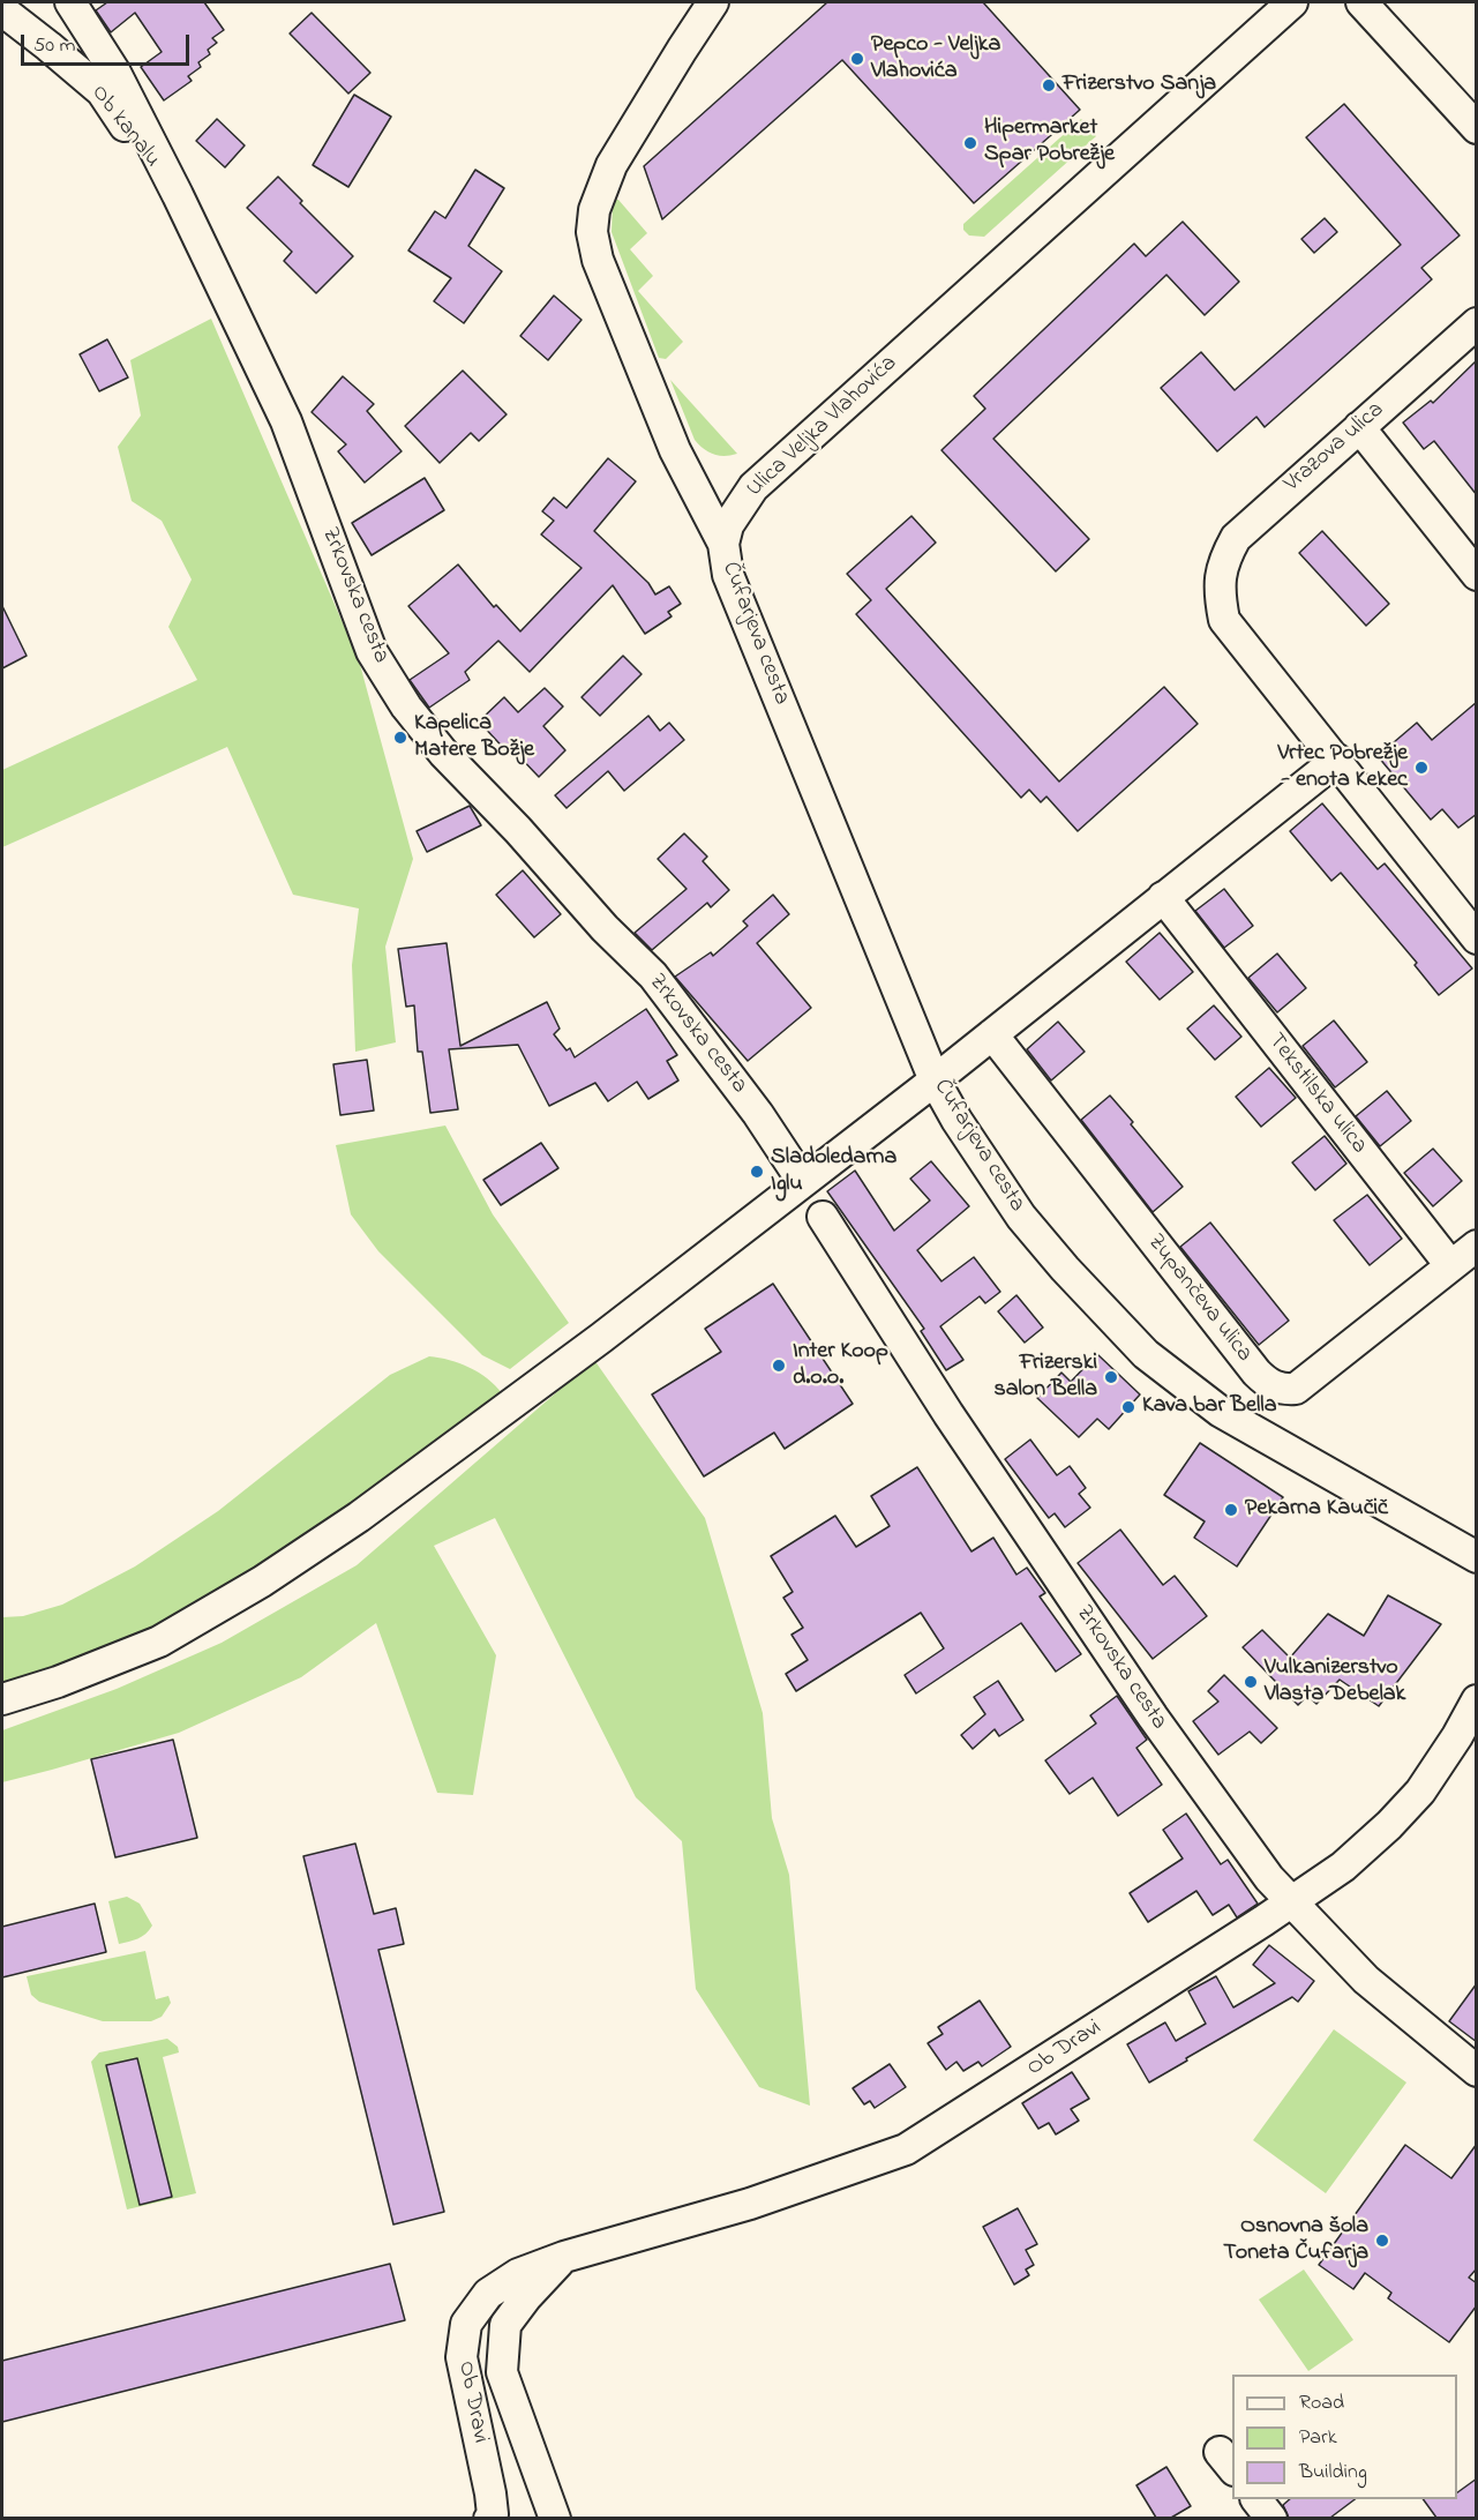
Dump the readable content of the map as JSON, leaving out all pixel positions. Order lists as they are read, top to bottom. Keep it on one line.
{"streets":{"street":["Ob kanalu","Ulica Veljka Vlahovića","Vrazova ulica","Zrkovska cesta","Čufarjeva cesta","Tekstilska ulica","Zupančeva ulica","Ob Dravi"]},"crossings":[["Ob kanalu","Zrkovska cesta"],["Ulica Veljka Vlahovića","Čufarjeva cesta"],["Zrkovska cesta","Ob Dravi"],["Tekstilska ulica","Zupančeva ulica"]],"places":["Pepco - Veljka Vlahovića","Frizerstvo Sanja","Hipermarket Spar Pobrežje","Kapelica Matere Božje","Vrtec Pobrežje - enota Kekec","Sladoledarna Iglu","Inter Koop d.o.o.","Frizerski salon Bella","Kava bar Bella","Pekarna Kaučič","Vulkanizerstvo Vlasta Debelak","Osnovna šola Toneta Čufarja"],"legend":["Road","Park","Building"],"scale_bar":"50 m"}
